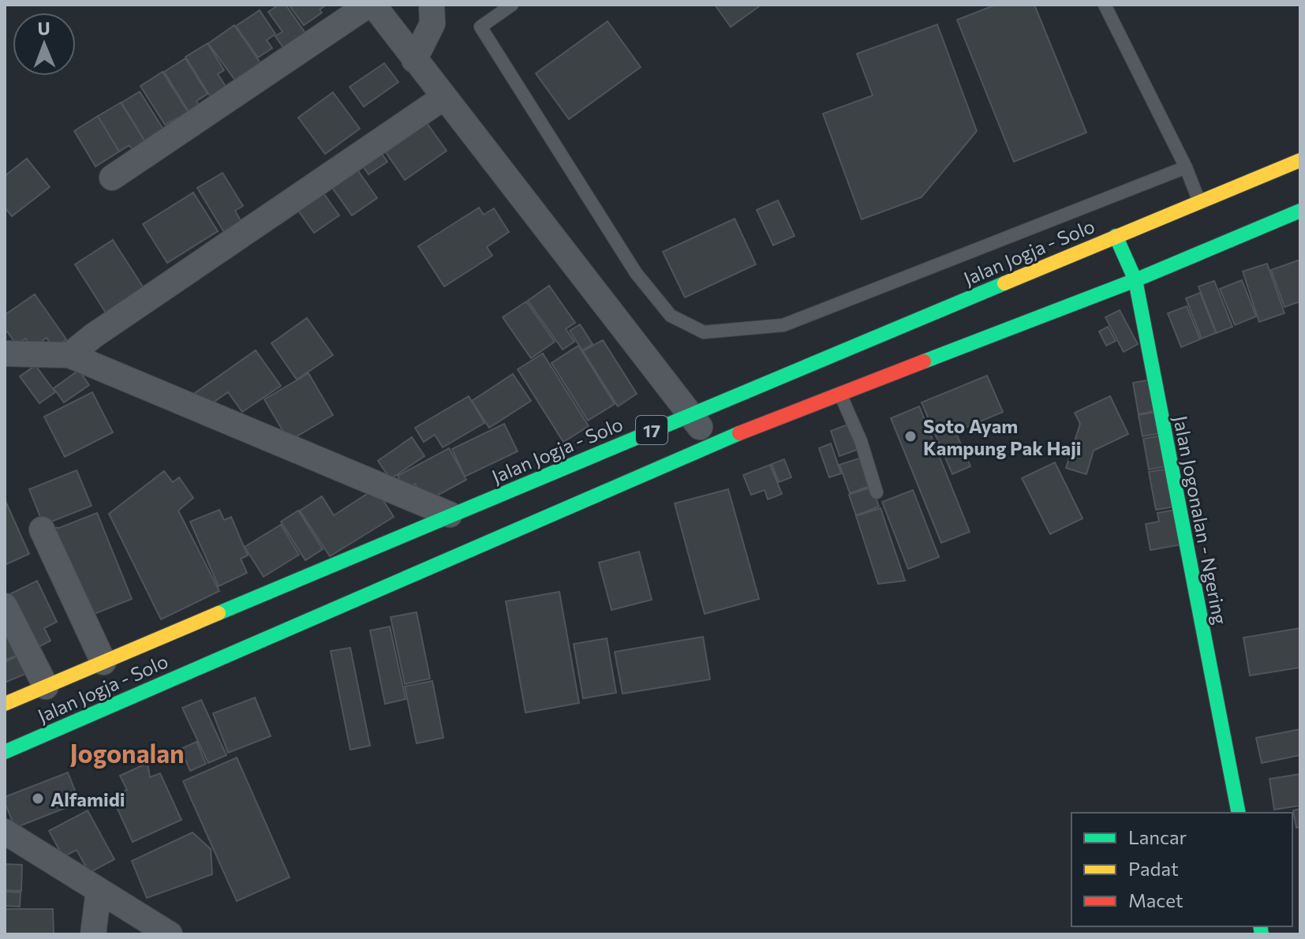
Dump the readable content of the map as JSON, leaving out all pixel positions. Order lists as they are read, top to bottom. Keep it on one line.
{"streets":{"main road":["Jalan Jogja - Solo","17","Jalan Jogonalan - Ngering"]},"crossings":[["Jalan Jogja - Solo","Jalan Jogonalan - Ngering"]],"districts":["Jogonalan"],"places":["Soto Ayam Kampung Pak Haji","Alfamidi"],"legend":["Lancar","Padat","Macet"],"north":"top"}
